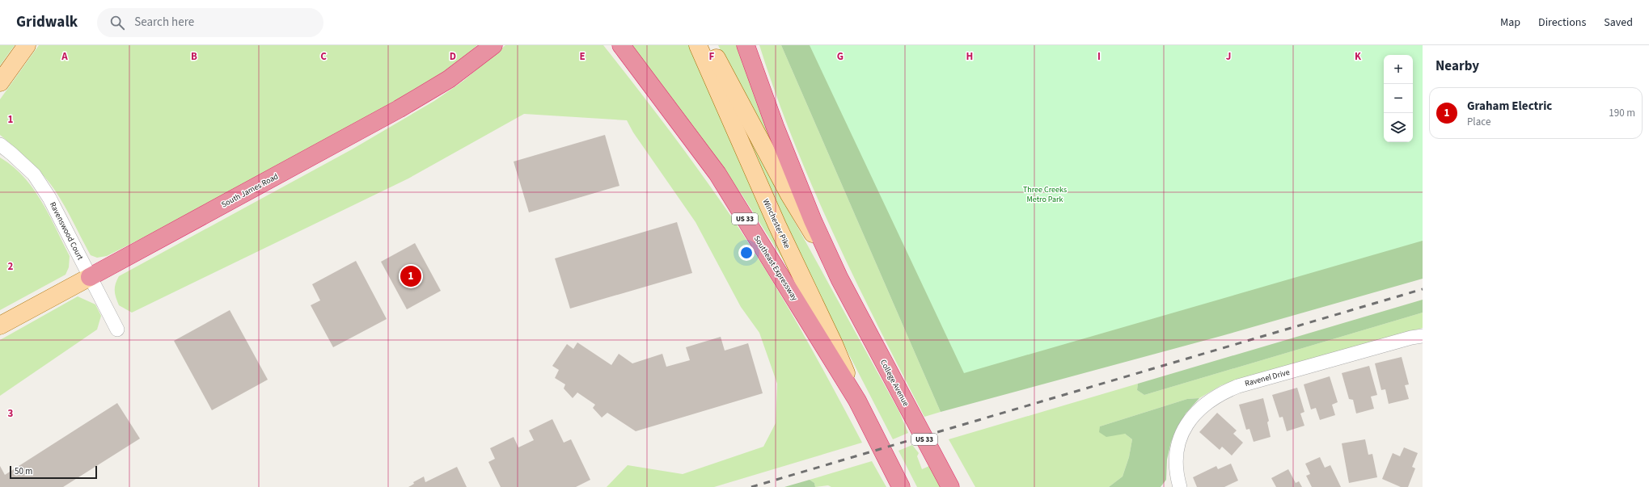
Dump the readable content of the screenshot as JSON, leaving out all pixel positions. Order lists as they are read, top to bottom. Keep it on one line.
{"streets":{"highway":["South James Road","US 33","Southeast Expressway","College Avenue"],"main road":["Winchester Pike"],"street":["Ravenswood Court","Ravenel Drive"]},"crossings":[["South James Road","Ravenswood Court"],["US 33","Winchester Pike"],["US 33","Southeast Expressway"],["US 33","College Avenue"],["Winchester Pike","Southeast Expressway"]],"parks":["Three Creeks Metro Park"],"scale_bar":"50 m","page":{"header":"Gridwalk","search":"Search here","nav":["Map","Directions","Saved"],"heading":"Nearby","map_buttons":["+","−"],"list":[{"mark":"1","name":"Graham Electric","note":"Place","value":"190 m"}],"pins":"1","scale":"50 m"},"grid":{"columns":["A","B","C","D","E","F","G","H","I","J","K"],"rows":["1","2","3"]}}
